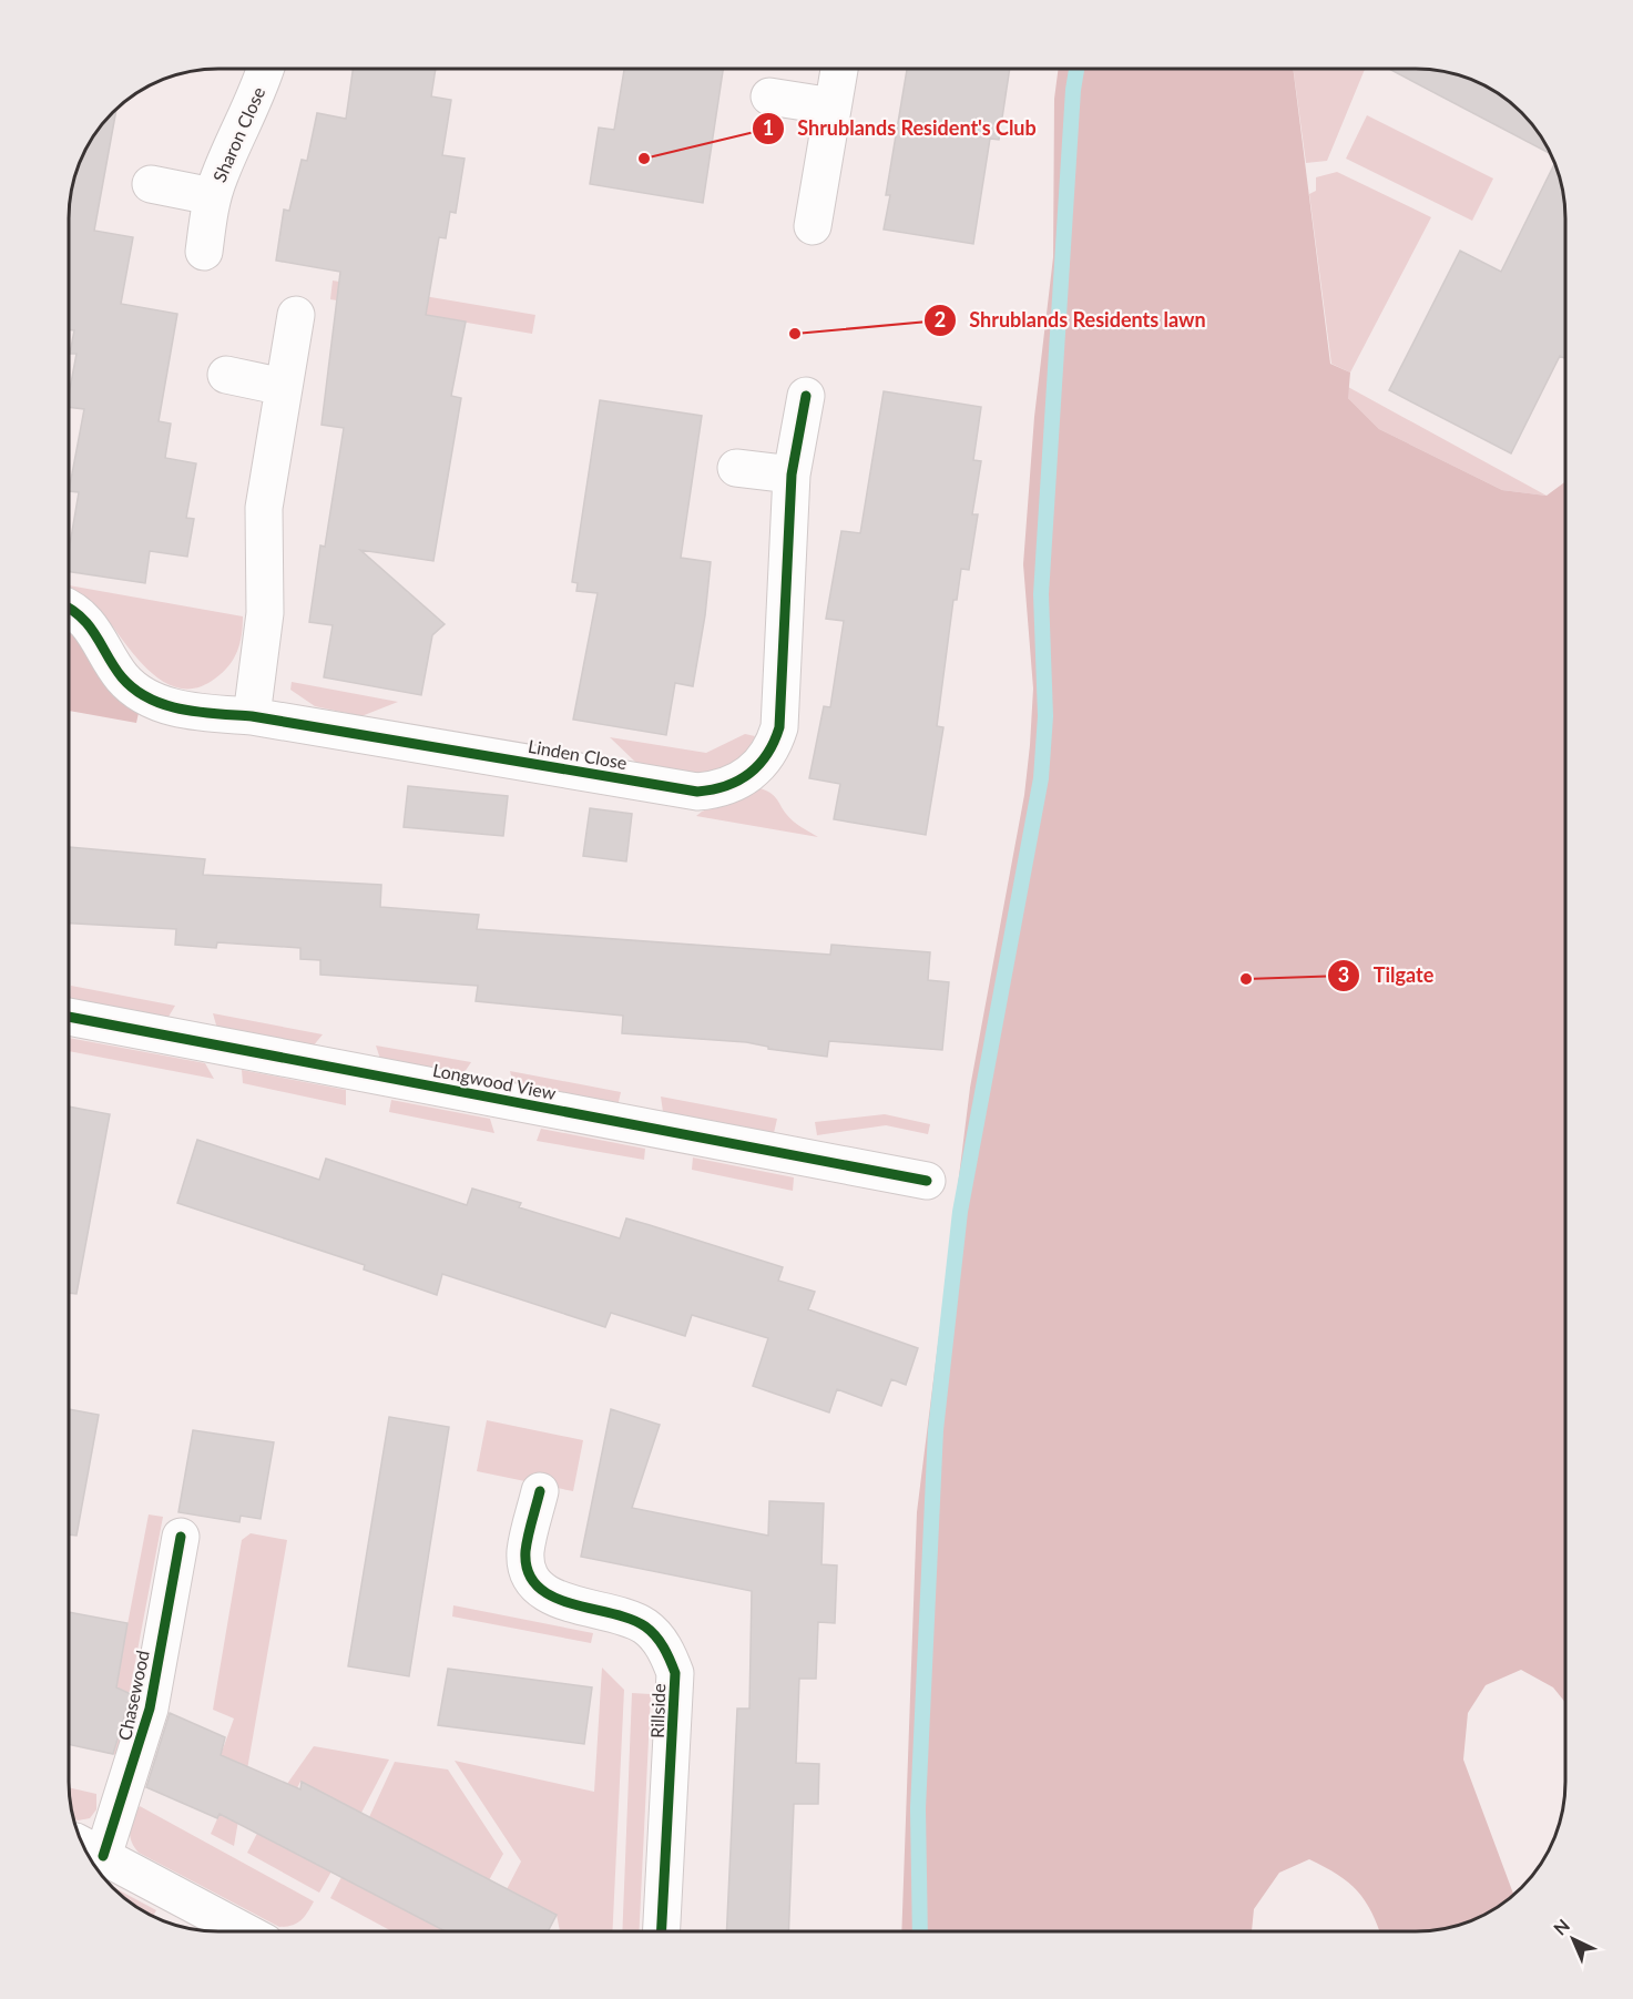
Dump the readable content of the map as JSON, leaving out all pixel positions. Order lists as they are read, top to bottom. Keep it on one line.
{"streets":{"street":["Sharon Close","Linden Close","Longwood View","Chasewood","Rillside"]},"places":["Shrublands Resident's Club","Shrublands Residents lawn","Tilgate"],"north":"top left"}
